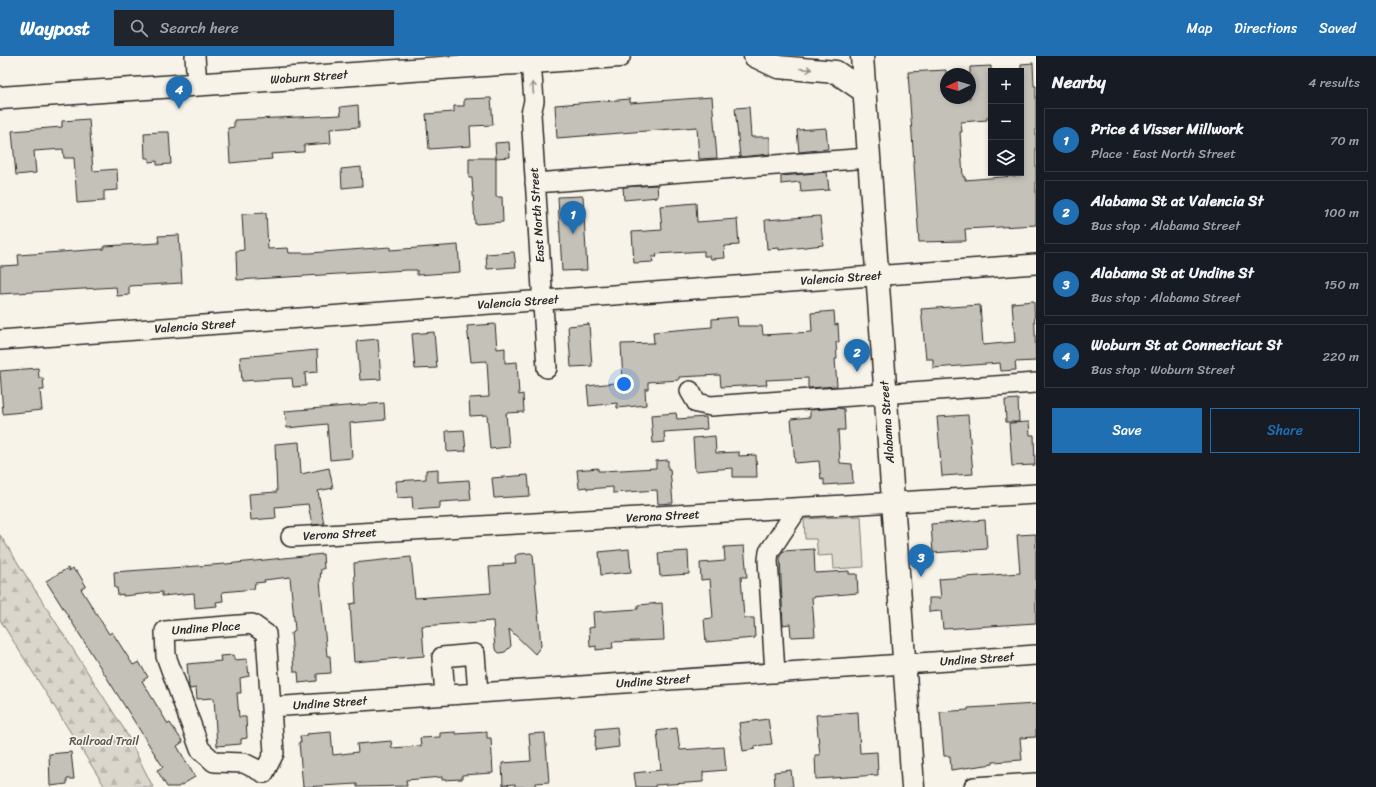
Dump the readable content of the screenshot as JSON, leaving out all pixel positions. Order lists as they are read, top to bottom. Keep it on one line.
{"streets":{"main road":["Woburn Street","Alabama Street"],"street":["East North Street","Valencia Street","Verona Street","Undine Place","Undine Street"]},"crossings":[["Woburn Street","East North Street"],["East North Street","Valencia Street"],["Valencia Street","Alabama Street"],["Alabama Street","Verona Street"],["Alabama Street","Undine Street"],["Undine Place","Undine Street"]],"one_way":["East North Street"],"parks":["Railroad Trail"],"north":"left","page":{"header":"Waypost","search":"Search here","nav":["Map","Directions","Saved"],"heading":["Nearby","4 results"],"map_buttons":["+","−"],"pins":["4","1","2","3"],"list":[{"mark":"1","name":"Price & Visser Millwork","note":"Place · East North Street","value":"70 m"},{"mark":"2","name":"Alabama St at Valencia St","note":"Bus stop · Alabama Street","value":"100 m"},{"mark":"3","name":"Alabama St at Undine St","note":"Bus stop · Alabama Street","value":"150 m"},{"mark":"4","name":"Woburn St at Connecticut St","note":"Bus stop · Woburn Street","value":"220 m"}],"buttons":["Save","Share"]}}
